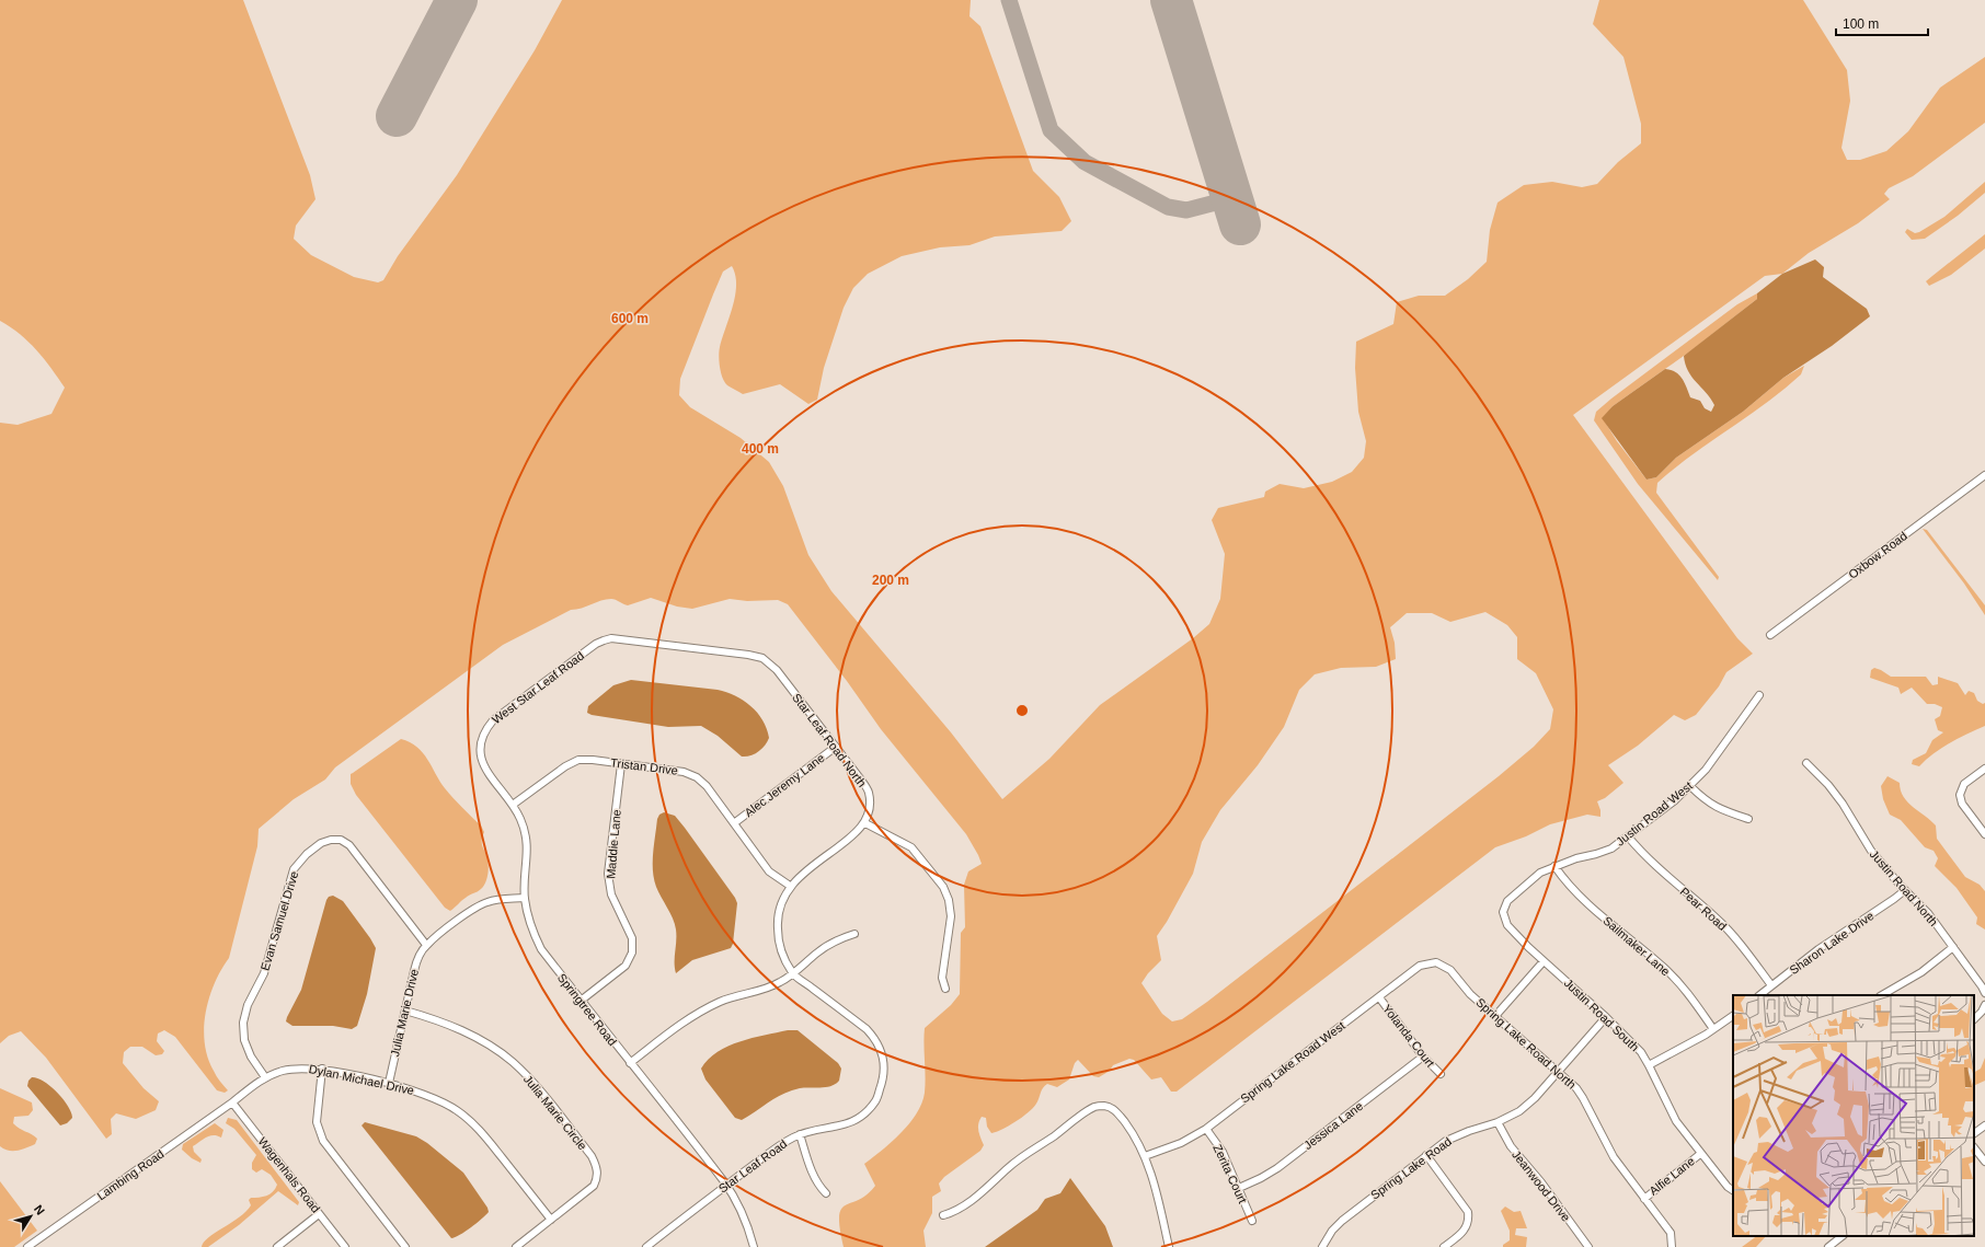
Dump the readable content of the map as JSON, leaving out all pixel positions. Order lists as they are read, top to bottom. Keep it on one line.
{"streets":{"street":["Oxbow Road","West Star Leaf Road","Star Leaf Road North","Tristan Drive","Alec Jeremy Lane","Justin Road West","Maddie Lane","Justin Road North","Pear Road","Evan Samuel Drive","Sharon Lake Drive","Sailmaker Lane","Springtree Road","Julia Marie Drive","Justin Road South","Yolanda Court","Spring Lake Road North","Spring Lake Road West","Dylan Michael Drive","Julia Marie Circle","Jessica Lane","Star Leaf Road","Spring Lake Road","Zerita Court","Lambing Road","Wagenhals Road","Alfie Lane","Jeanwood Drive"]},"crossings":[["West Star Leaf Road","Star Leaf Road North"],["West Star Leaf Road","Springtree Road"],["Star Leaf Road North","Alec Jeremy Lane"],["Tristan Drive","Alec Jeremy Lane"],["Tristan Drive","Maddie Lane"],["Tristan Drive","Springtree Road"],["Justin Road West","Pear Road"],["Justin Road West","Sailmaker Lane"],["Justin Road West","Justin Road South"],["Maddie Lane","Springtree Road"],["Justin Road North","Sharon Lake Drive"],["Pear Road","Sharon Lake Drive"],["Evan Samuel Drive","Julia Marie Drive"],["Evan Samuel Drive","Dylan Michael Drive"],["Springtree Road","Star Leaf Road"],["Julia Marie Drive","Dylan Michael Drive"],["Julia Marie Drive","Julia Marie Circle"],["Justin Road South","Spring Lake Road"],["Justin Road South","Alfie Lane"],["Yolanda Court","Spring Lake Road West"],["Yolanda Court","Jessica Lane"],["Spring Lake Road North","Spring Lake Road West"],["Spring Lake Road North","Spring Lake Road"],["Spring Lake Road North","Alfie Lane"],["Spring Lake Road West","Zerita Court"],["Dylan Michael Drive","Julia Marie Circle"],["Dylan Michael Drive","Lambing Road"],["Dylan Michael Drive","Wagenhals Road"],["Jessica Lane","Zerita Court"],["Spring Lake Road","Jeanwood Drive"],["Lambing Road","Wagenhals Road"]],"scale_bar":"100 m","north":"top right","rings":["600 m","400 m","200 m"]}
